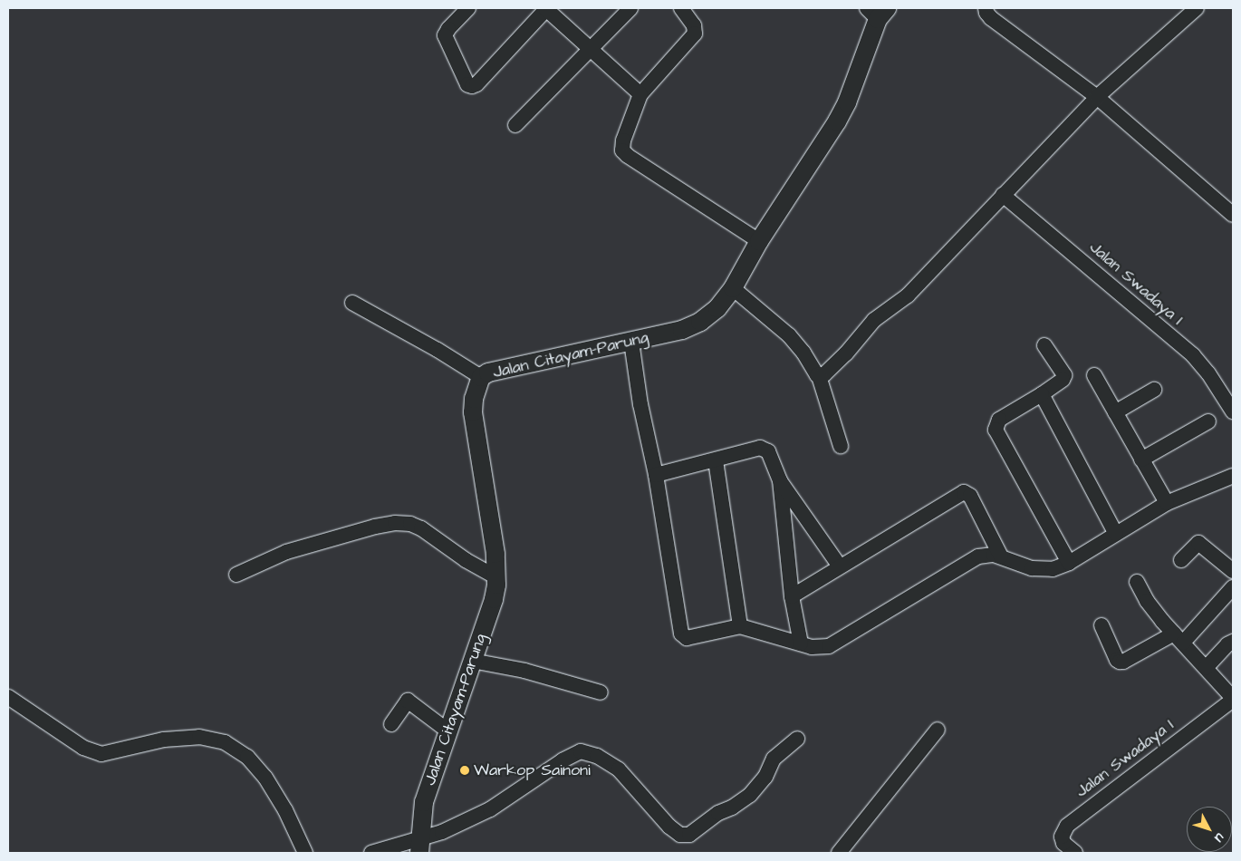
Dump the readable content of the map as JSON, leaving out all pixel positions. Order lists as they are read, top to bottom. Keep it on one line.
{"streets":{"street":["Jalan Swadaya I","Jalan Citayam-Parung"]},"places":["Warkop Sainoni"],"north":"bottom right"}
